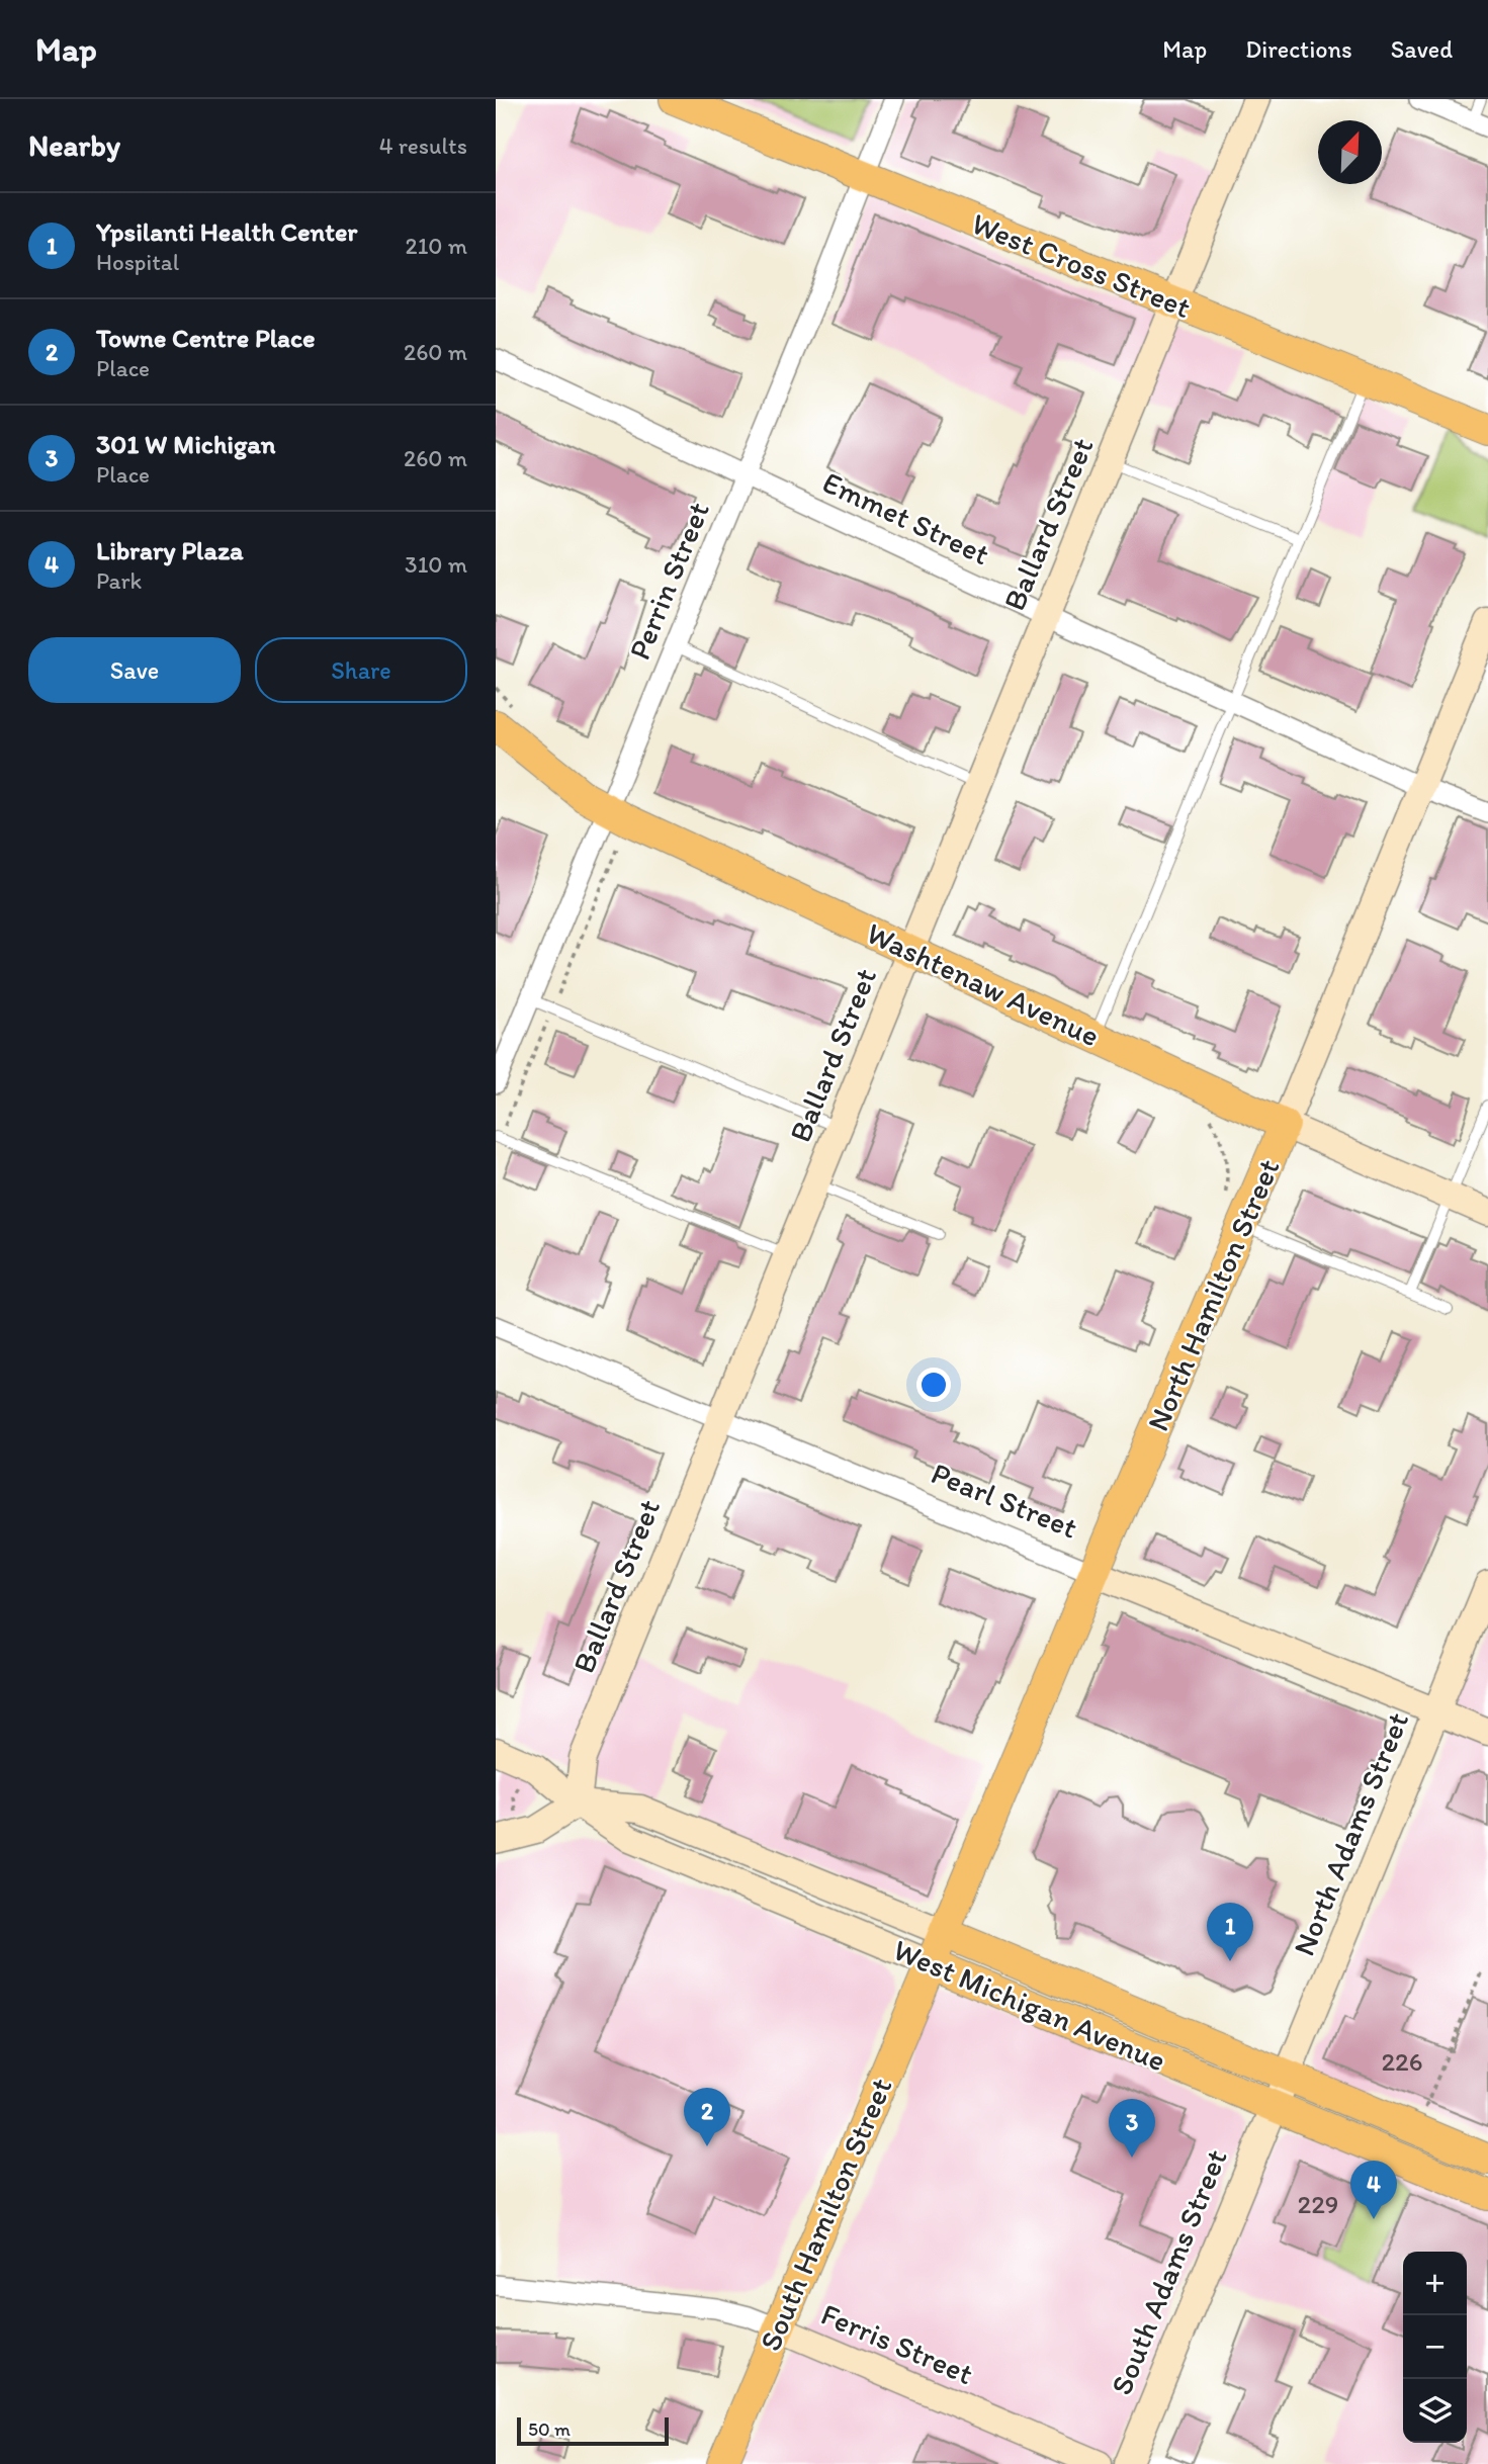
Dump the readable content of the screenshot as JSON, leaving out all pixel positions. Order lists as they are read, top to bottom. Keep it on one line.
{"streets":{"main road":["West Cross Street","Washtenaw Avenue","North Hamilton Street","West Michigan Avenue","South Hamilton Street"],"street":["Emmet Street","Ballard Street","Perrin Street","Pearl Street","North Adams Street","South Adams Street","Ferris Street"]},"crossings":[["West Cross Street","Ballard Street"],["West Cross Street","Perrin Street"],["Emmet Street","Ballard Street"],["Emmet Street","Perrin Street"],["Emmet Street","North Hamilton Street"],["Ballard Street","Washtenaw Avenue"],["Ballard Street","Pearl Street"],["Ballard Street","West Michigan Avenue"],["Perrin Street","Washtenaw Avenue"],["Washtenaw Avenue","North Hamilton Street"],["North Hamilton Street","Pearl Street"],["North Hamilton Street","West Michigan Avenue"],["North Hamilton Street","South Hamilton Street"],["Pearl Street","North Adams Street"],["North Adams Street","West Michigan Avenue"],["North Adams Street","South Adams Street"],["West Michigan Avenue","South Hamilton Street"],["West Michigan Avenue","South Adams Street"],["South Hamilton Street","Ferris Street"]],"house_numbers":["226","229"],"scale_bar":"50 m","north":"top right","page":{"header":"Map","nav":["Map","Directions","Saved"],"heading":["Nearby","4 results"],"list":[{"mark":"1","name":"Ypsilanti Health Center","note":"Hospital","value":"210 m"},{"mark":"2","name":"Towne Centre Place","note":"Place","value":"260 m"},{"mark":"3","name":"301 W Michigan","note":"Place","value":"260 m"},{"mark":"4","name":"Library Plaza","note":"Park","value":"310 m"}],"buttons":["Save","Share"],"pins":["1","2","3","4"],"map_buttons":["+","−"],"scale":"50 m"}}
